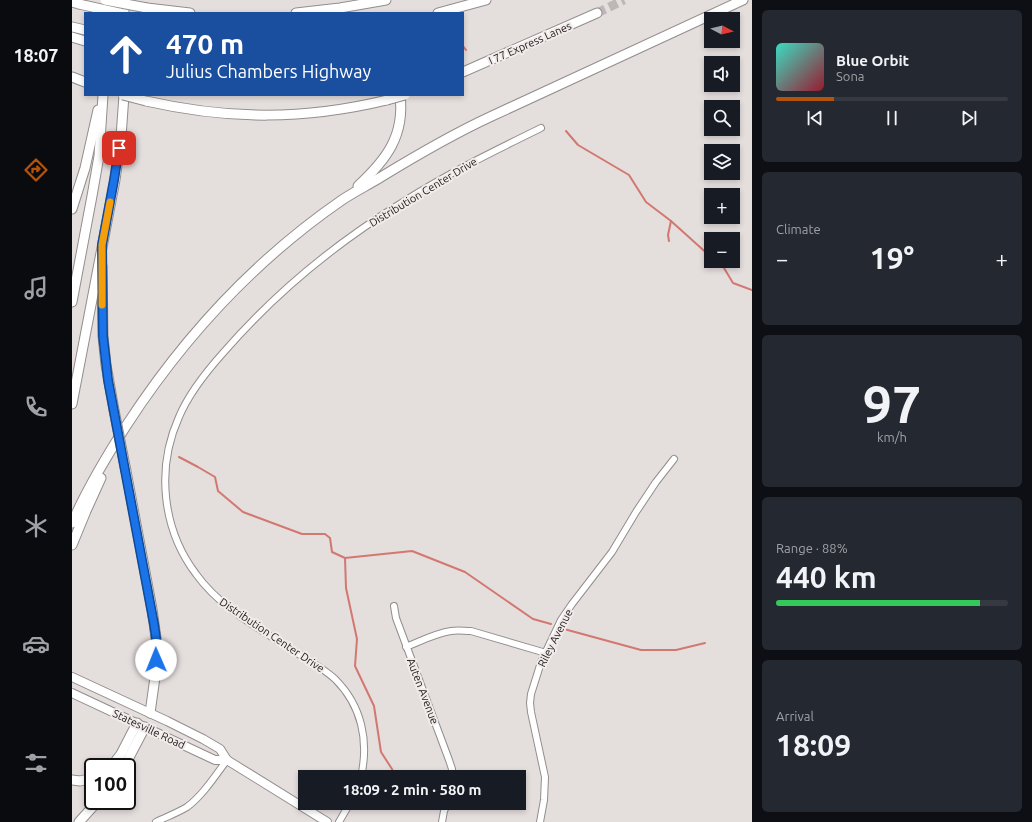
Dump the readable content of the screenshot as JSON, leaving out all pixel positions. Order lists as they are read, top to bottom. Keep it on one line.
{"streets":{"highway":["I 77 Express Lanes"],"main road":["Statesville Road"],"street":["Distribution Center Drive","Riley Avenue","Auten Avenue"]},"north":"right","page":{"tabs":"18:07","map_buttons":["+","−"],"turn":["470 m","Julius Chambers Highway"],"song":["Blue Orbit","Sona"],"tile":["Climate",["97","km/h"],["Range · 88%","440 km"],["Arrival","18:09"]],"heat":["−","19°","+"],"limit":"100","trip":"18:09 · 2 min · 580 m"}}
